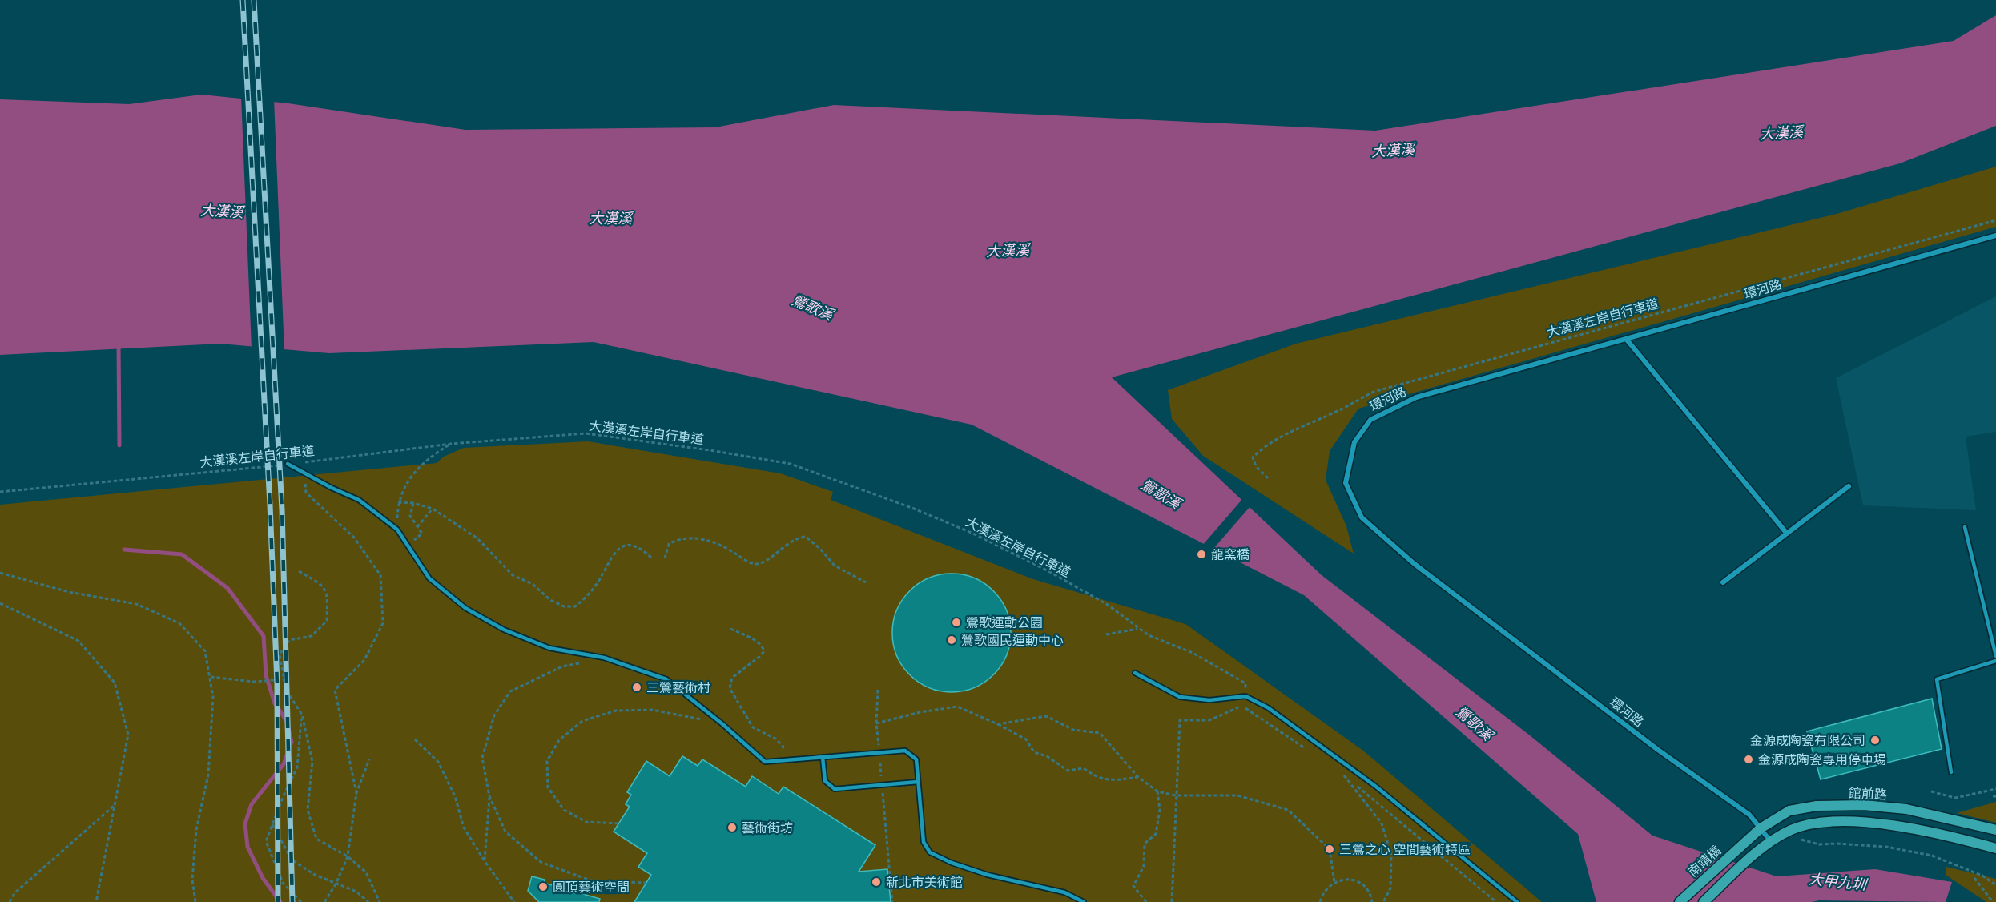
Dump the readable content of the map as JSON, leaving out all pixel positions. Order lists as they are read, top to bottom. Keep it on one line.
{"streets":{"street":["環河路","館前路","南靖橋"],"path":["大漢溪左岸自行車道"]},"crossings":[["環河路","館前路"],["館前路","南靖橋"]],"water":["大漢溪","鶯歌溪","大甲九圳"],"places":["龍窯橋","鶯歌運動公園","鶯歌國民運動中心","三鶯藝術村","金源成陶瓷有限公司","金源成陶瓷專用停車場","藝術街坊","三鶯之心 空間藝術特區","新北市美術館","圓頂藝術空間"]}
